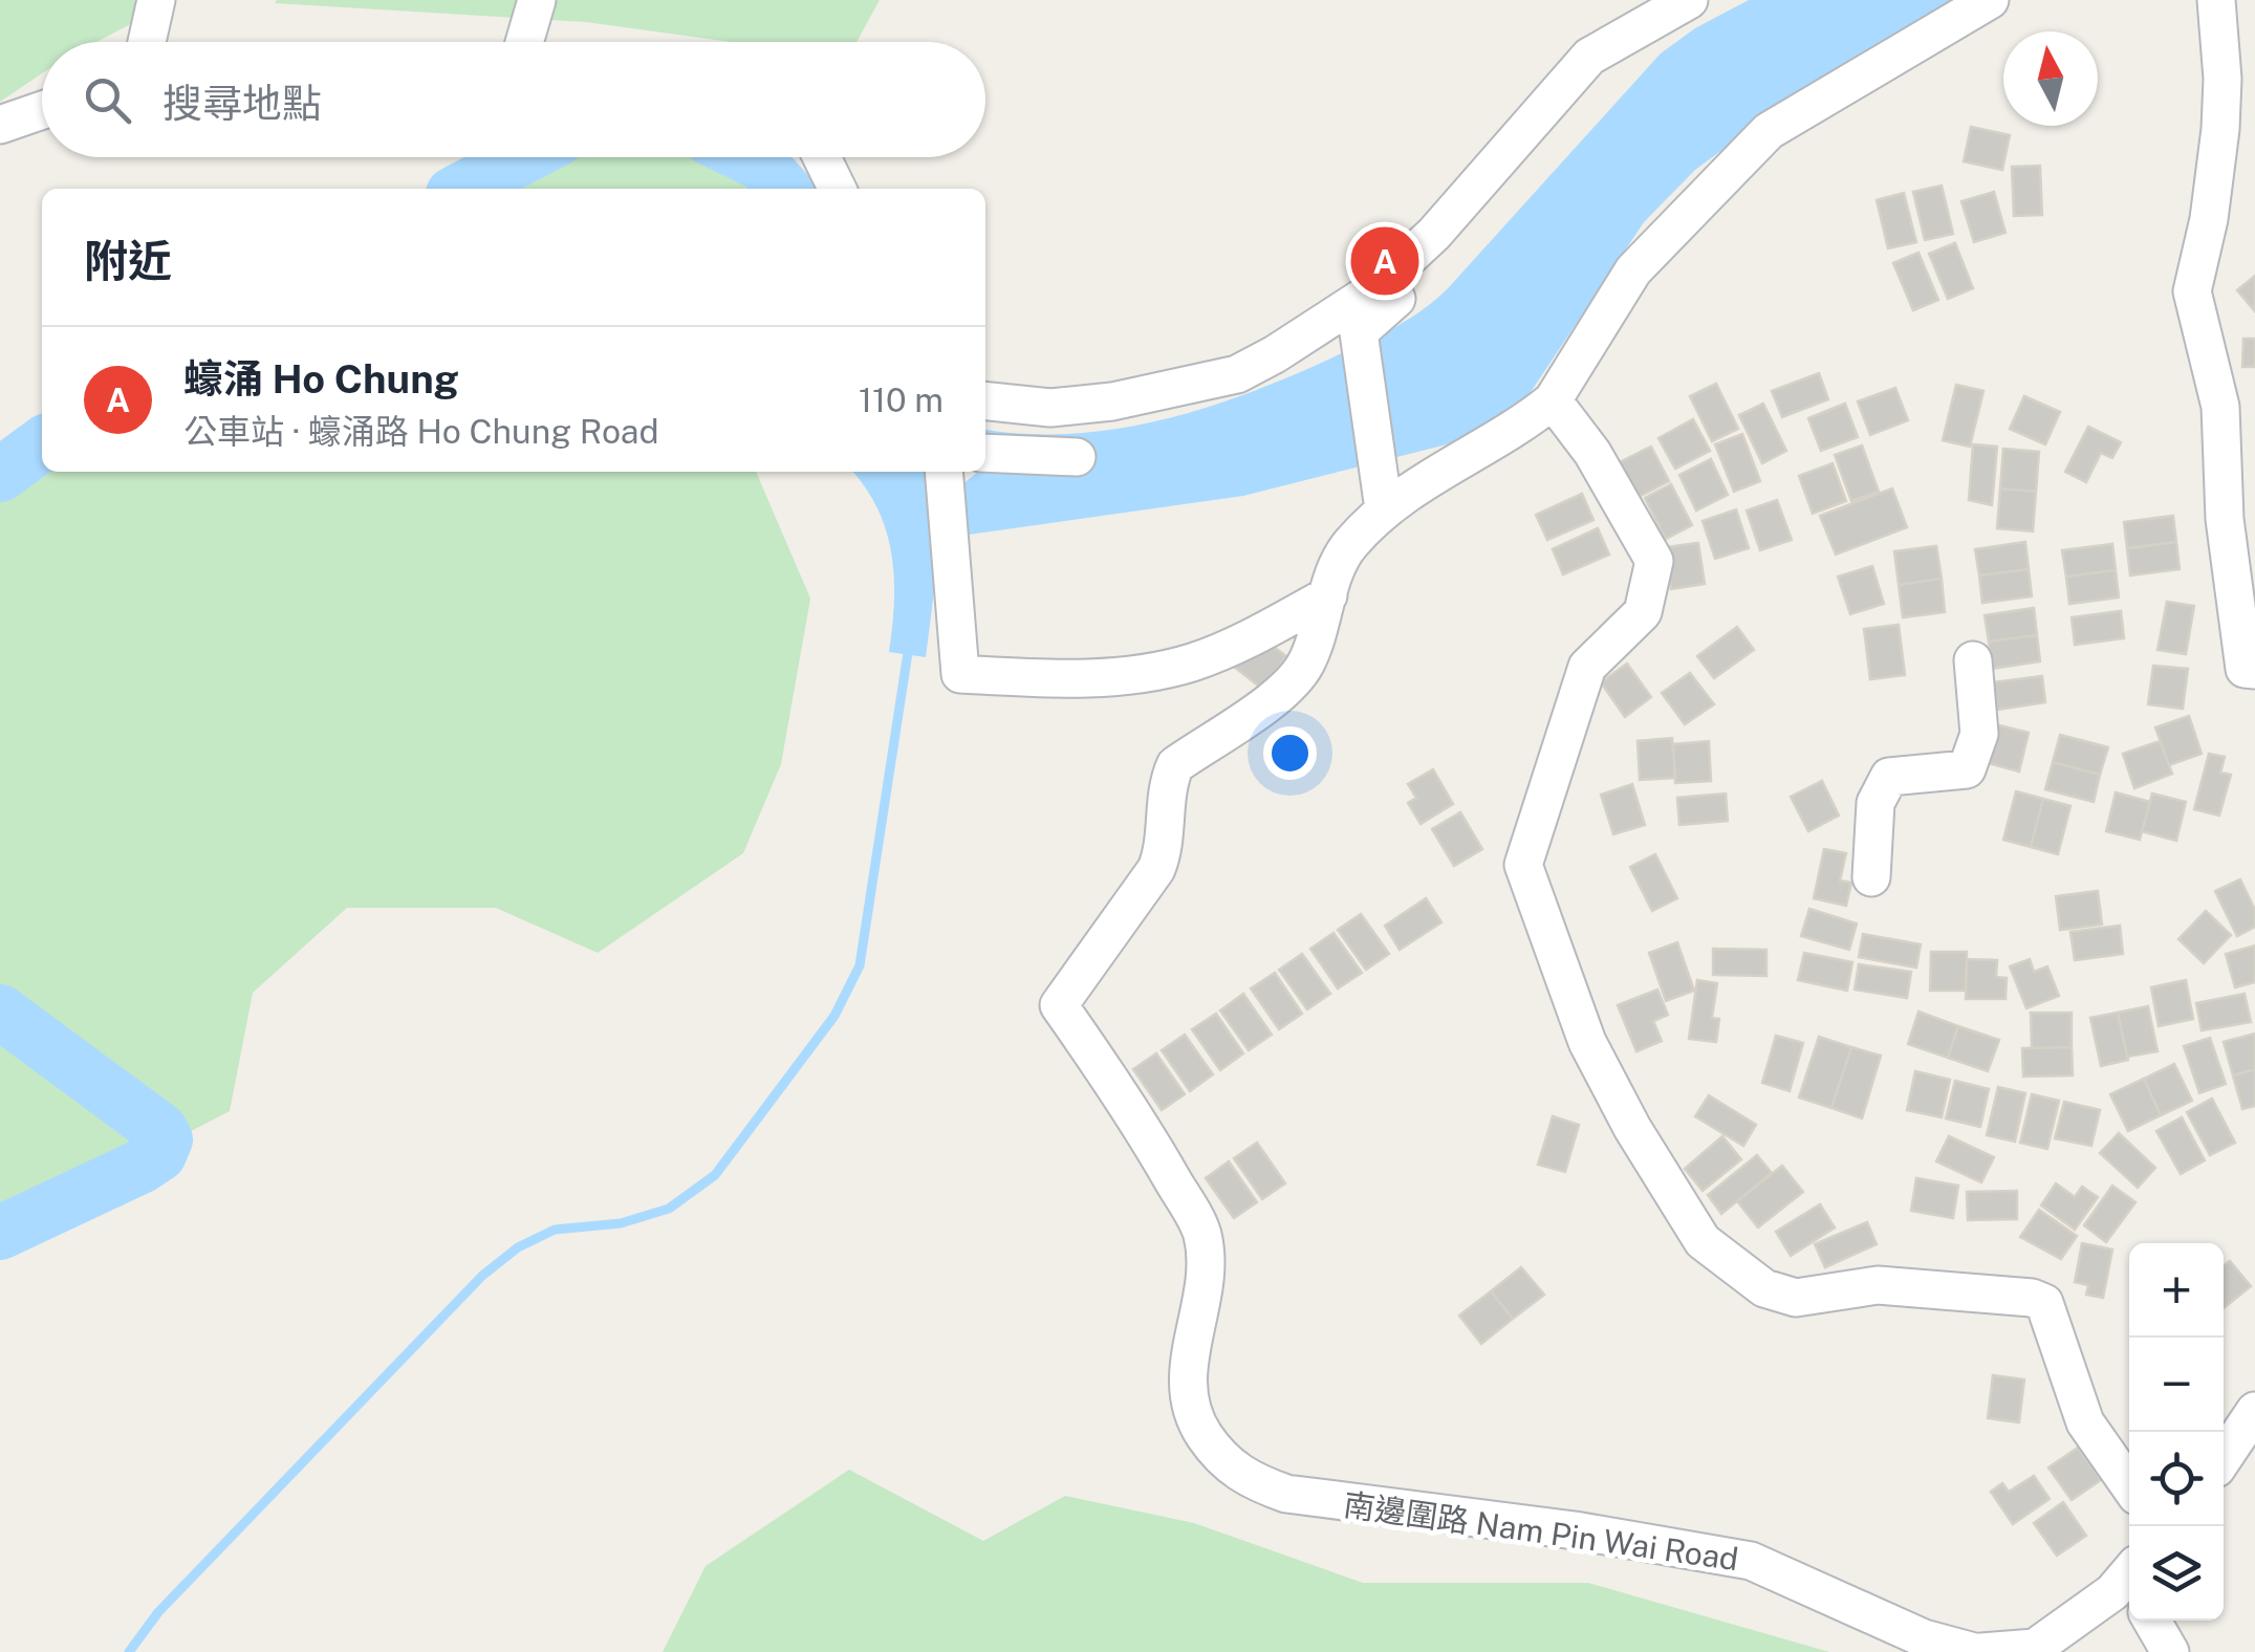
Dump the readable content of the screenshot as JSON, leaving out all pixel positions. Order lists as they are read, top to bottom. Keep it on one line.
{"streets":{"street":["南邊圍路 Nam Pin Wai Road"]},"north":"top","page":{"search":"搜尋地點","heading":"附近","pins":"A","list":[{"mark":"A","name":"蠔涌 Ho Chung","note":"公車站 · 蠔涌路 Ho Chung Road","value":"110 m"}],"map_buttons":["+","−"]}}
